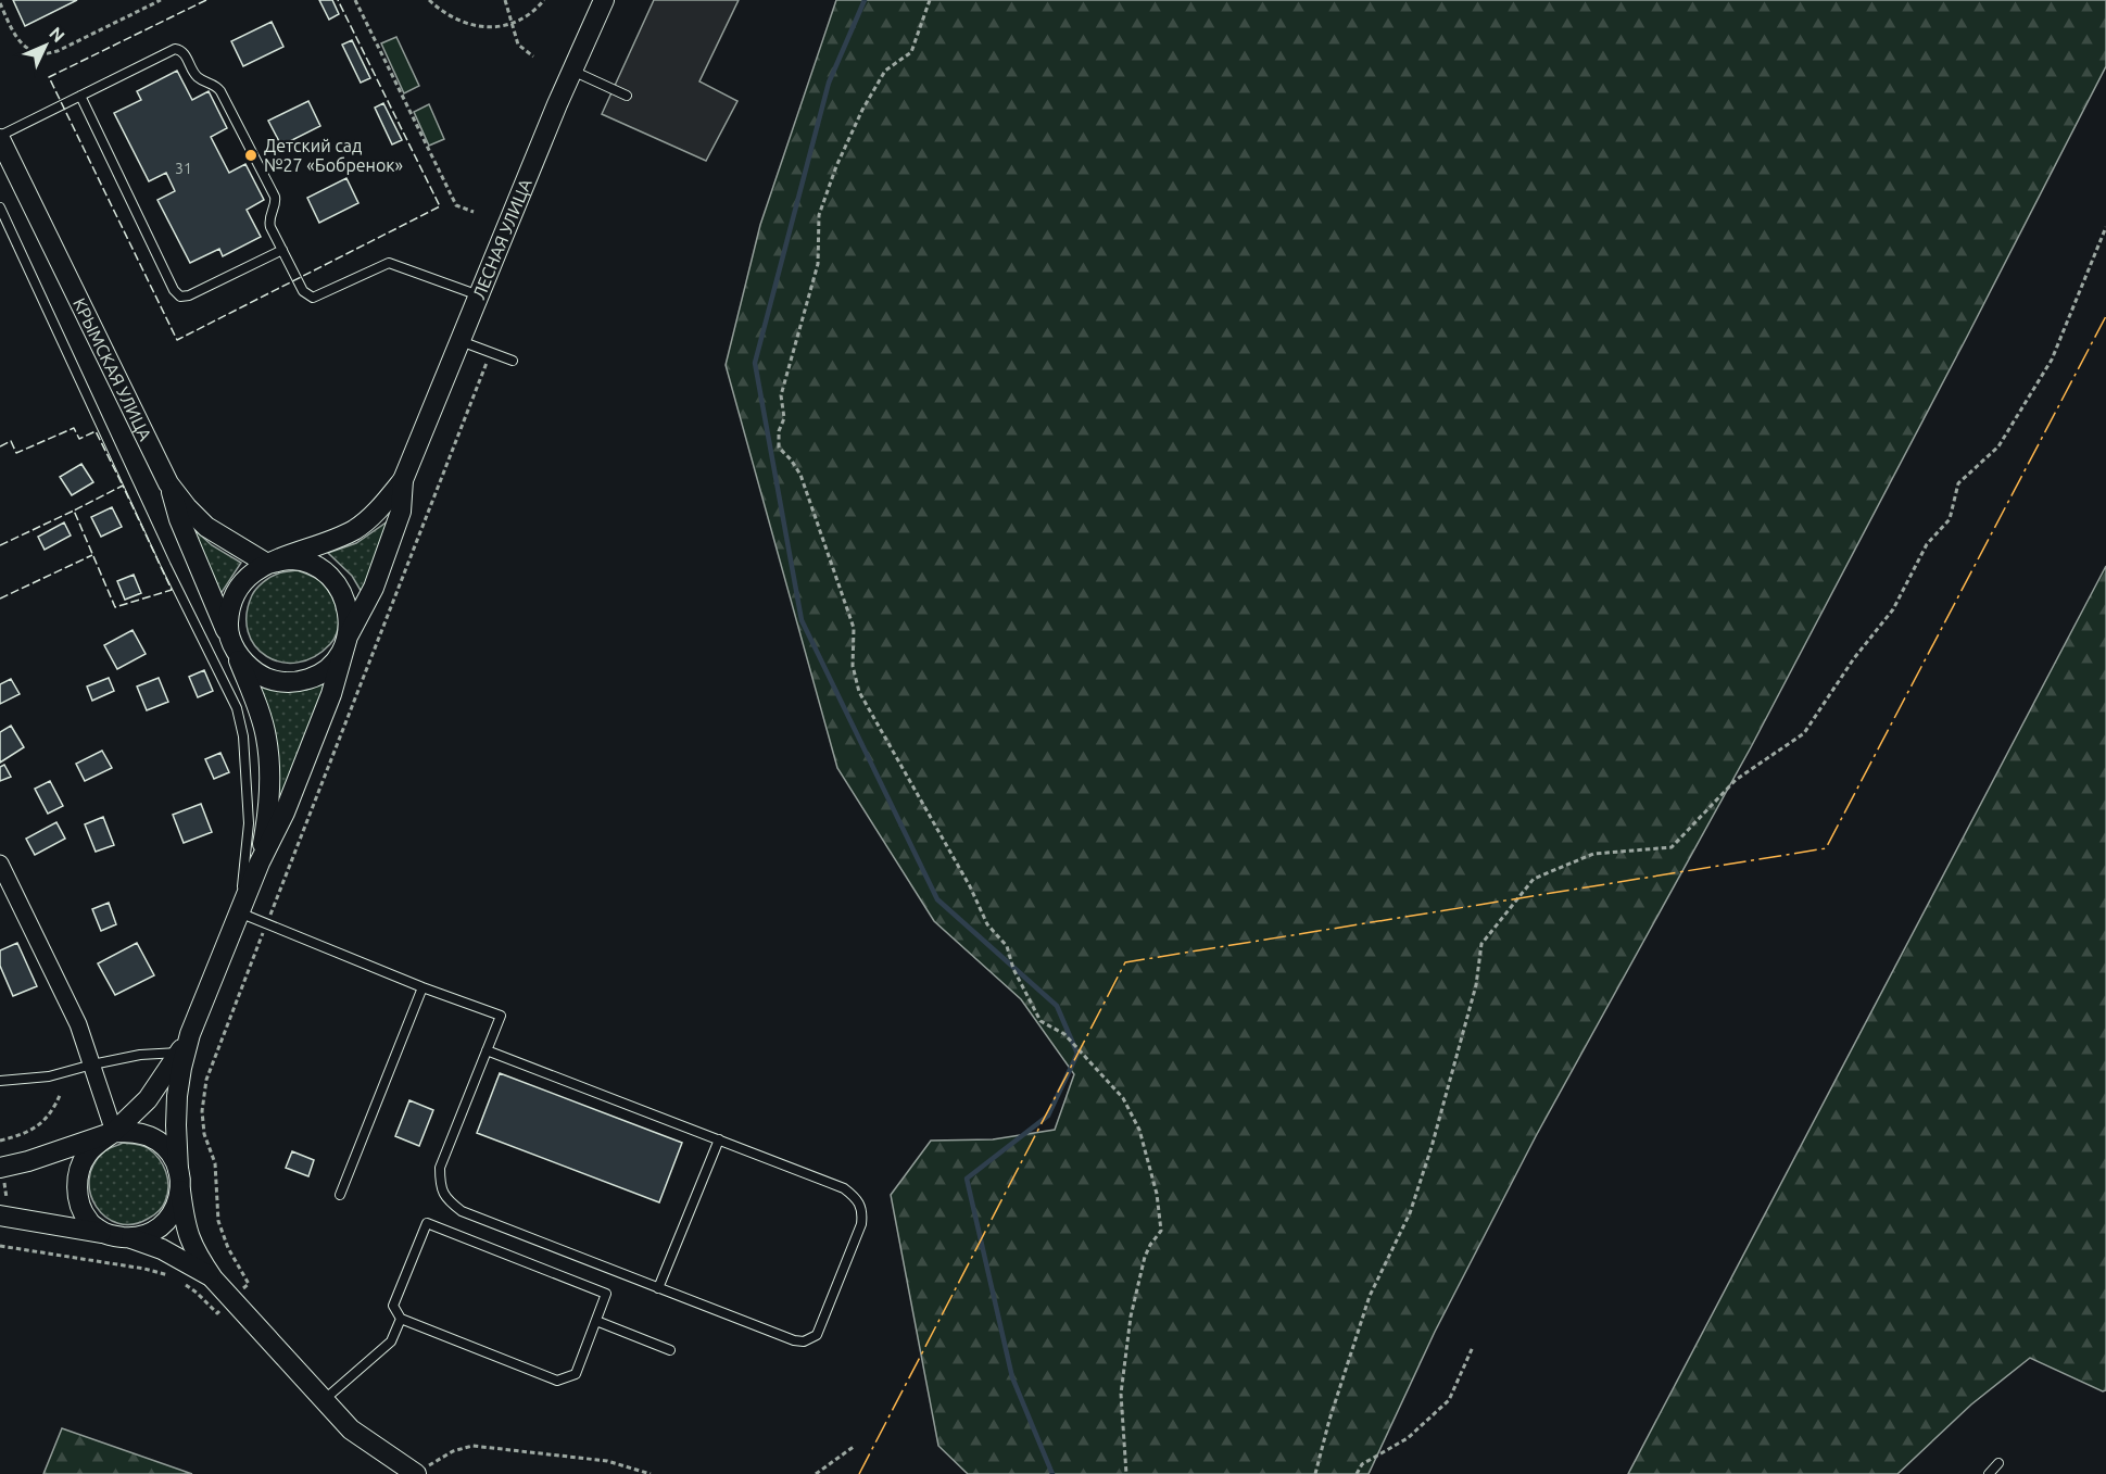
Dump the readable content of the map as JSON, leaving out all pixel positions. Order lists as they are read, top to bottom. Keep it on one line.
{"streets":{"street":["ЛЕСНАЯ УЛИЦА","КРЫМСКАЯ УЛИЦА"]},"places":["Детский сад №27 «Бобренок»"],"house_numbers":["31"],"north":"top right"}
